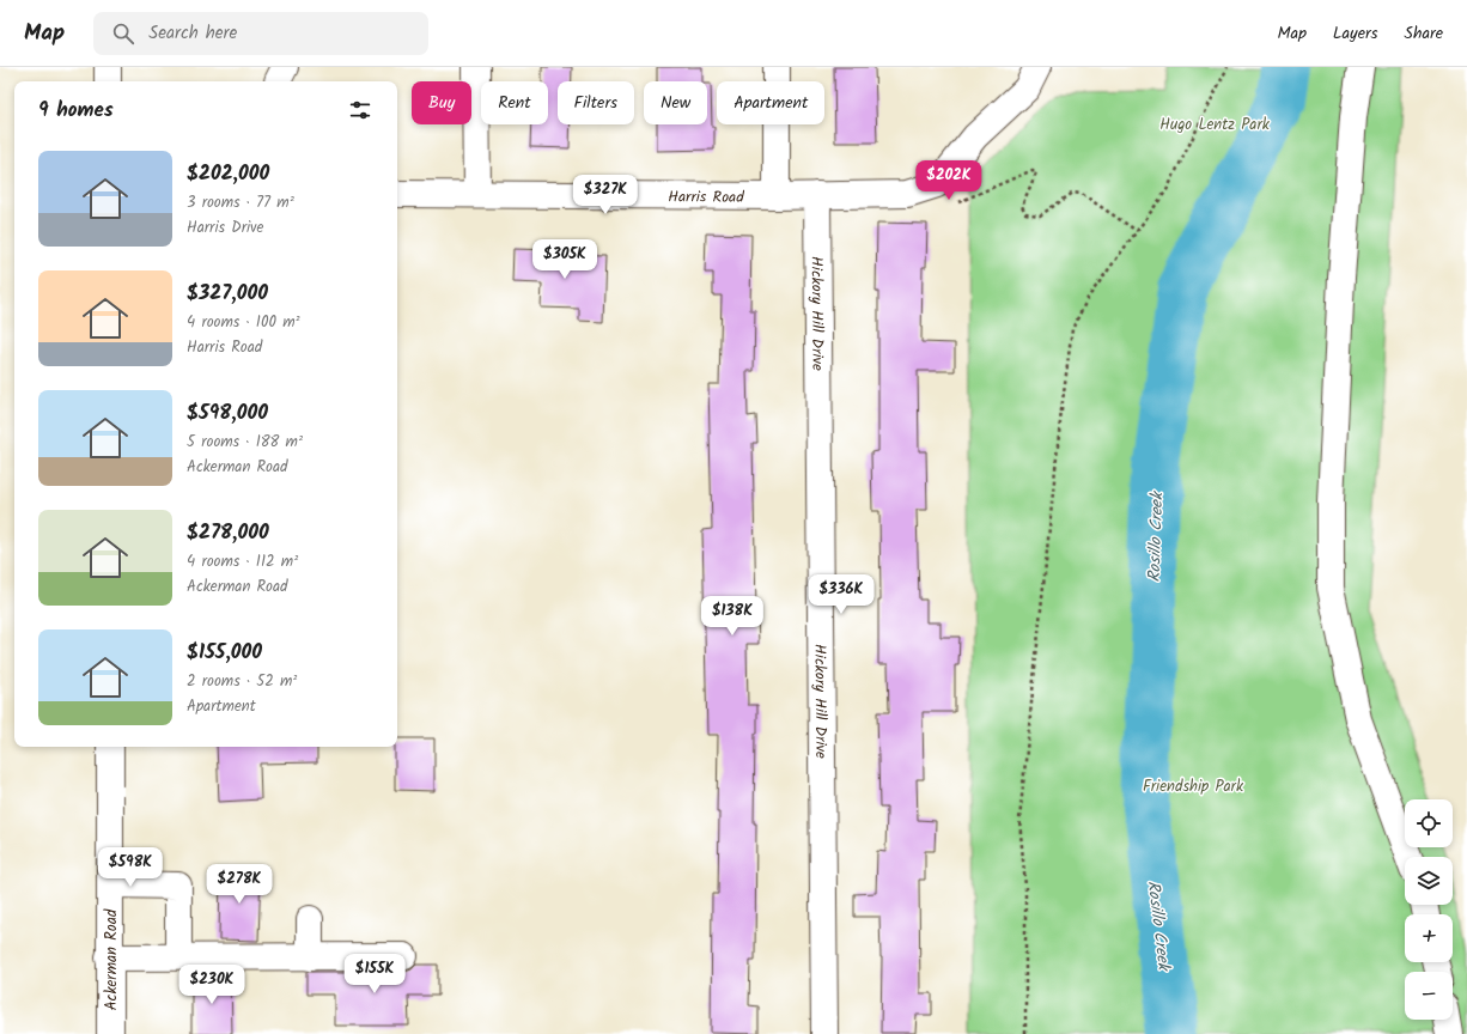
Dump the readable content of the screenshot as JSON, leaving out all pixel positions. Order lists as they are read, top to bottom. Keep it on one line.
{"streets":{"street":["Harris Road","Hickory Hill Drive","Ackerman Road"]},"crossings":[["Harris Road","Hickory Hill Drive"]],"water":["Rosillo Creek"],"parks":["Hugo Lentz Park","Friendship Park"],"page":{"header":"Map","search":"Search here","nav":["Map","Layers","Share"],"chip":["Buy","Rent","Filters","New","Apartment"],"heading":"9 homes","list":[{"name":"$202,000","note":"3 rooms · 77 m² · Harris Drive"},{"name":"$327,000","note":"4 rooms · 100 m² · Harris Road"},{"name":"$598,000","note":"5 rooms · 188 m² · Ackerman Road"},{"name":"$278,000","note":"4 rooms · 112 m² · Ackerman Road"},{"name":"$155,000","note":"2 rooms · 52 m² · Apartment"}],"price":["$202K","$327K","$305K","$336K","$138K","$598K","$278K","$155K","$230K"],"map_buttons":["+","−"]}}
